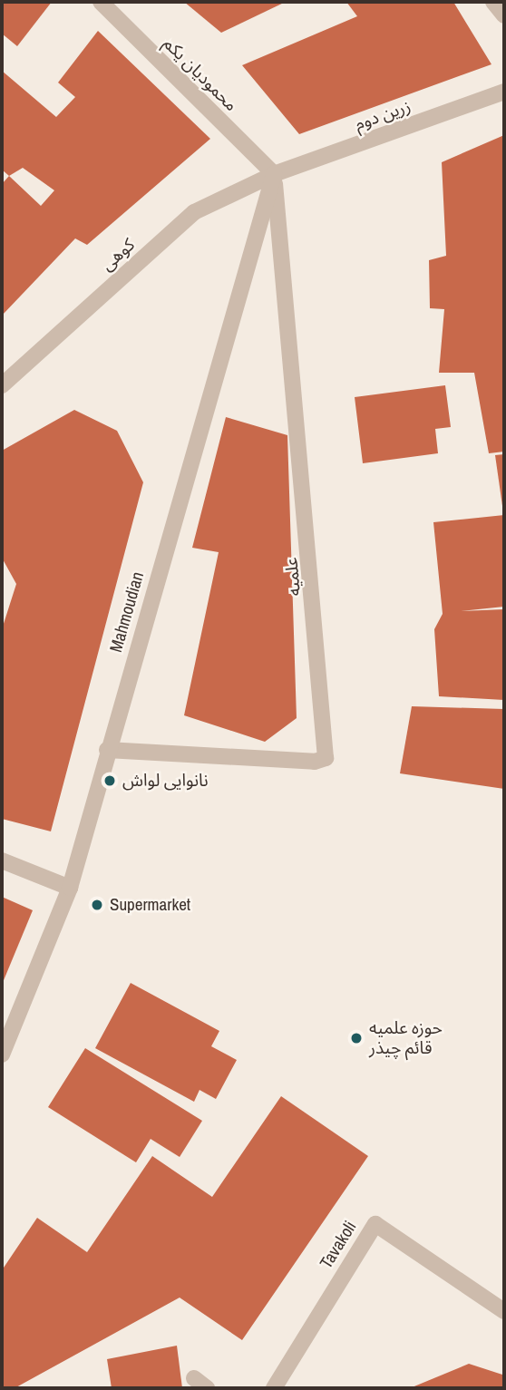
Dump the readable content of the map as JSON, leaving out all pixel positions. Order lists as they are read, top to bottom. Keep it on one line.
{"streets":{"street":["محمودیان یکم","زرین دوم","کوهی","علمیه","Mahmoudian","Tavakoli"]},"crossings":[["محمودیان یکم","زرین دوم"],["محمودیان یکم","کوهی"],["محمودیان یکم","علمیه"],["محمودیان یکم","Mahmoudian"],["زرین دوم","کوهی"],["زرین دوم","علمیه"],["زرین دوم","Mahmoudian"],["کوهی","علمیه"],["کوهی","Mahmoudian"],["علمیه","Mahmoudian"]],"places":["نانوایی لواش","Supermarket","حوزه علمیه قائم چیذر"]}
